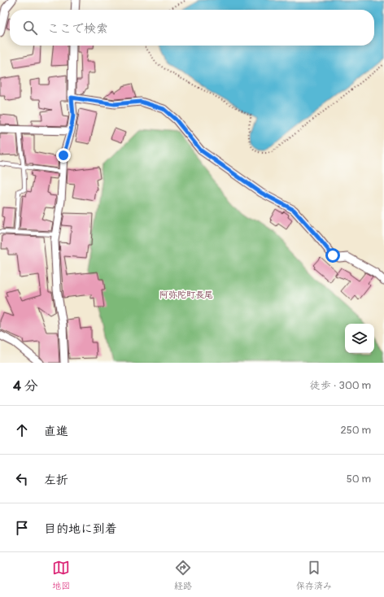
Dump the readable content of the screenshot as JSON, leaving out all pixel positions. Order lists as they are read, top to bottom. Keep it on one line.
{"districts":["阿弥陀町長尾"],"page":{"search":"ここで検索","heading":["4 分","徒歩 · 300 m"],"list":[["直進","250 m"],["左折","50 m"],"目的地に到着"],"nav":["地図","経路","保存済み"]}}
